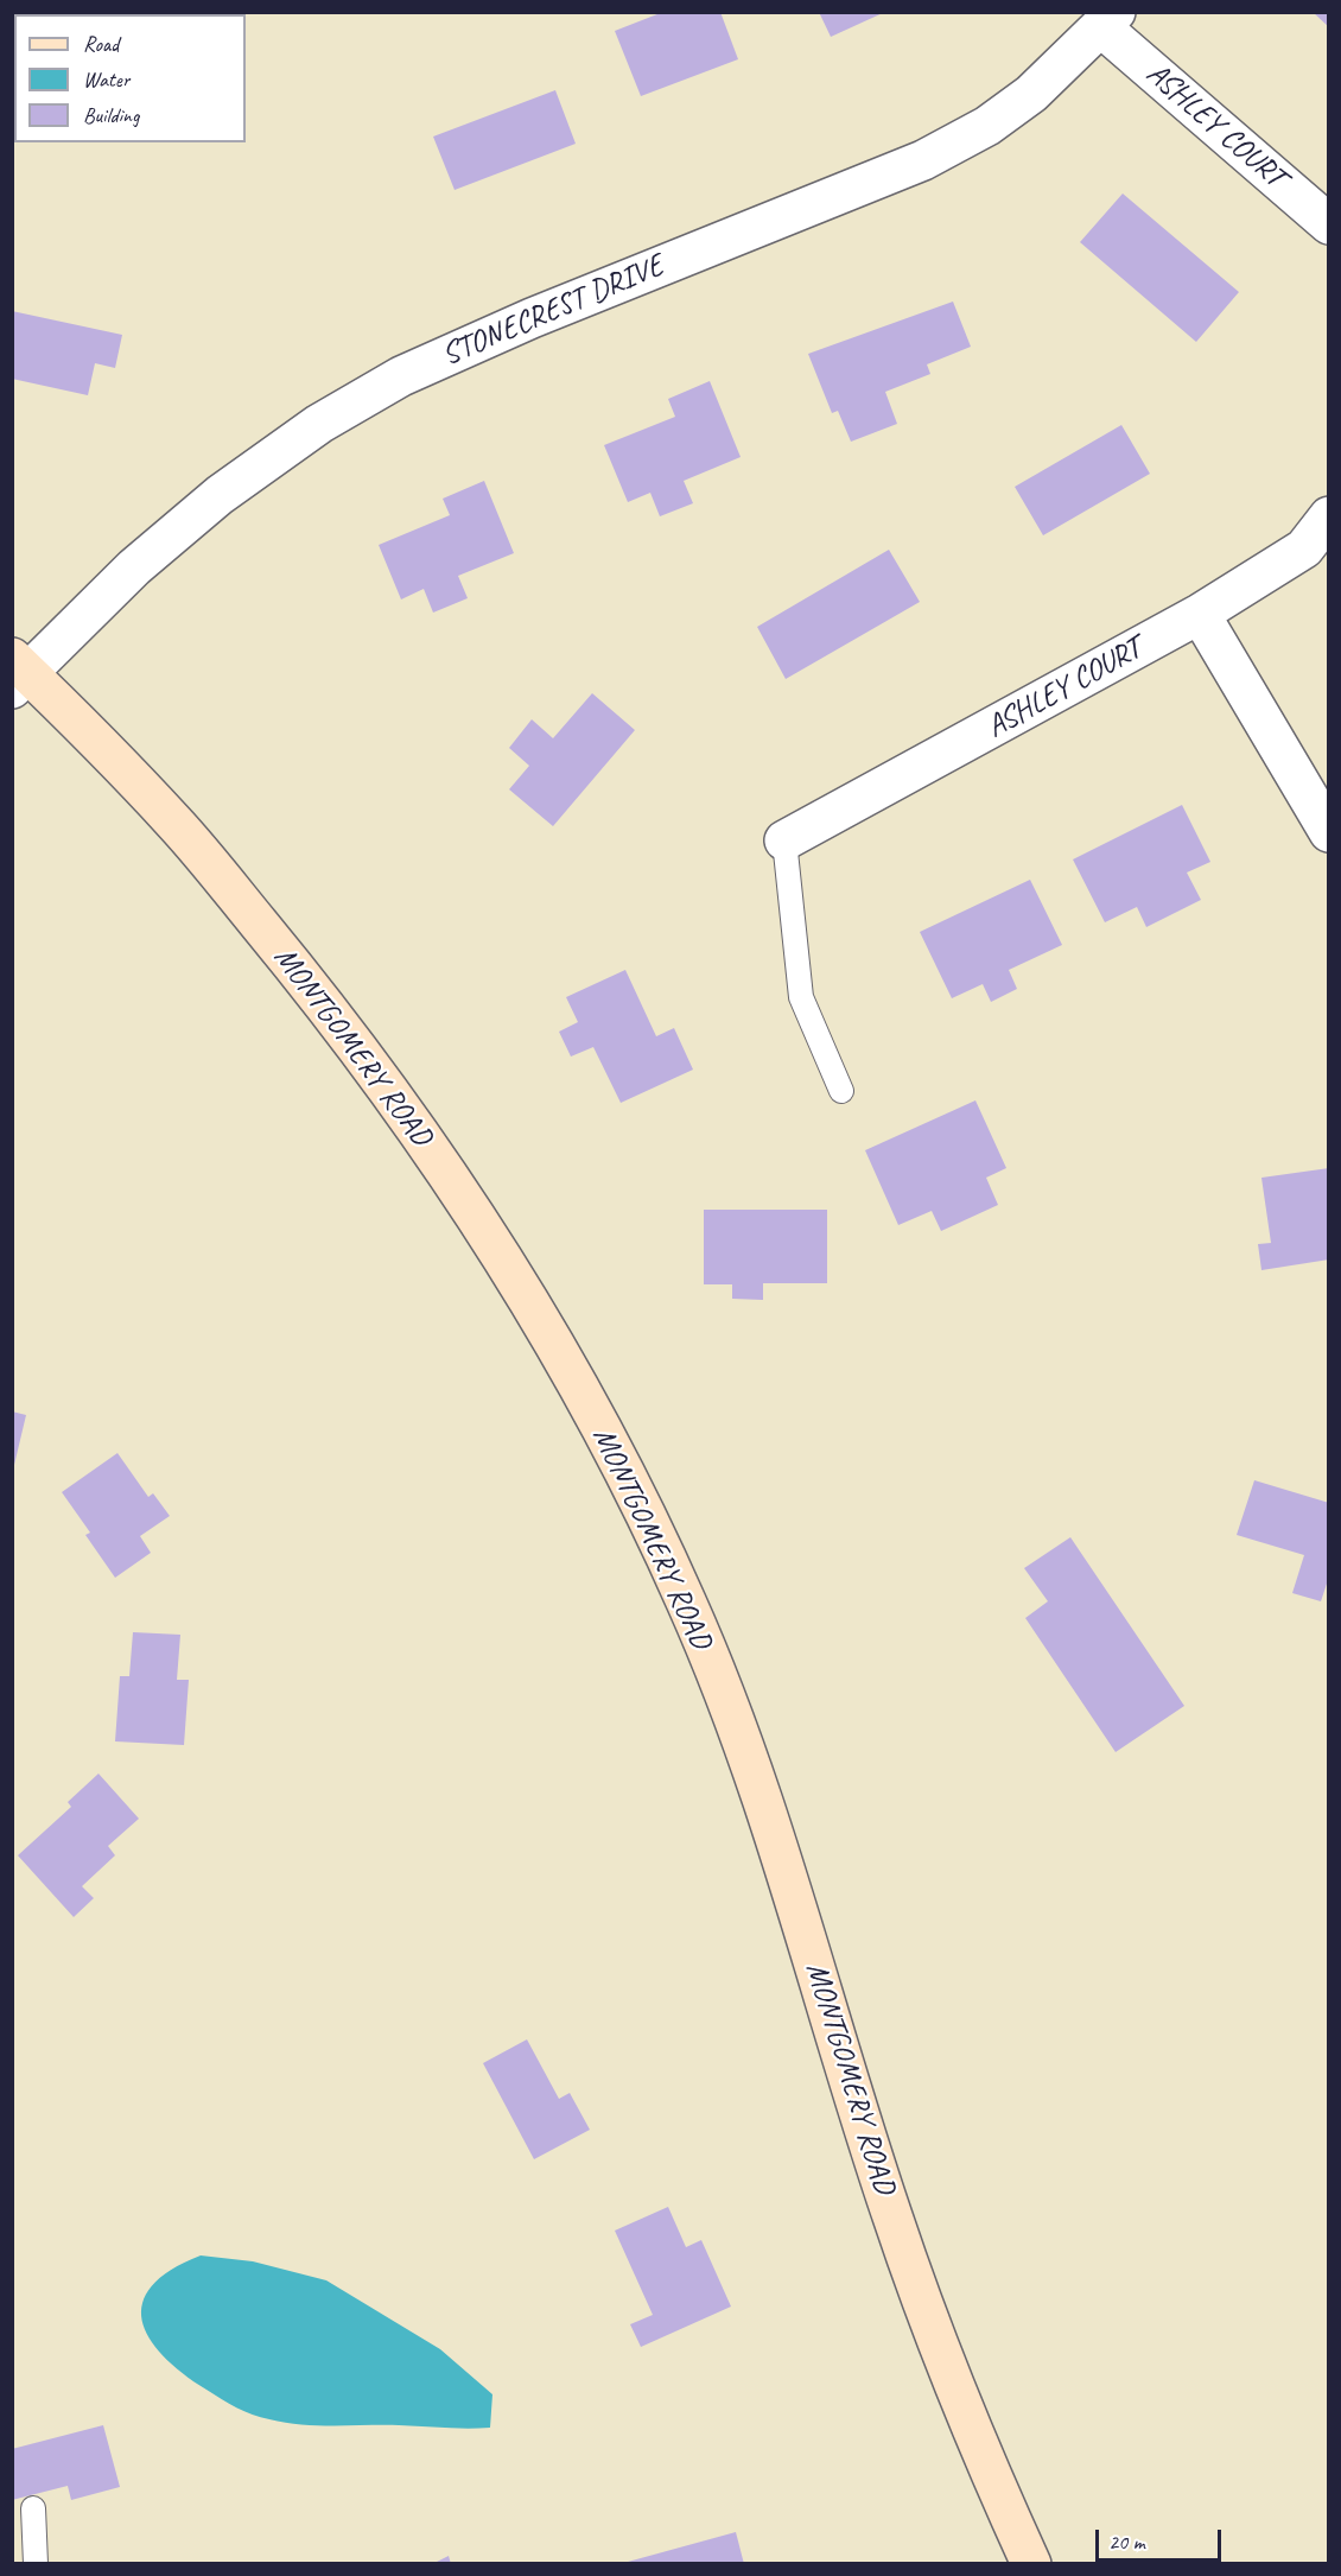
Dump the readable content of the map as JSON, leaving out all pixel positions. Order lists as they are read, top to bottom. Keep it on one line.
{"streets":{"main road":["MONTGOMERY ROAD"],"street":["ASHLEY COURT","STONECREST DRIVE"]},"crossings":[["ASHLEY COURT","STONECREST DRIVE"],["STONECREST DRIVE","MONTGOMERY ROAD"]],"legend":["Road","Water","Building"],"scale_bar":"20 m"}
